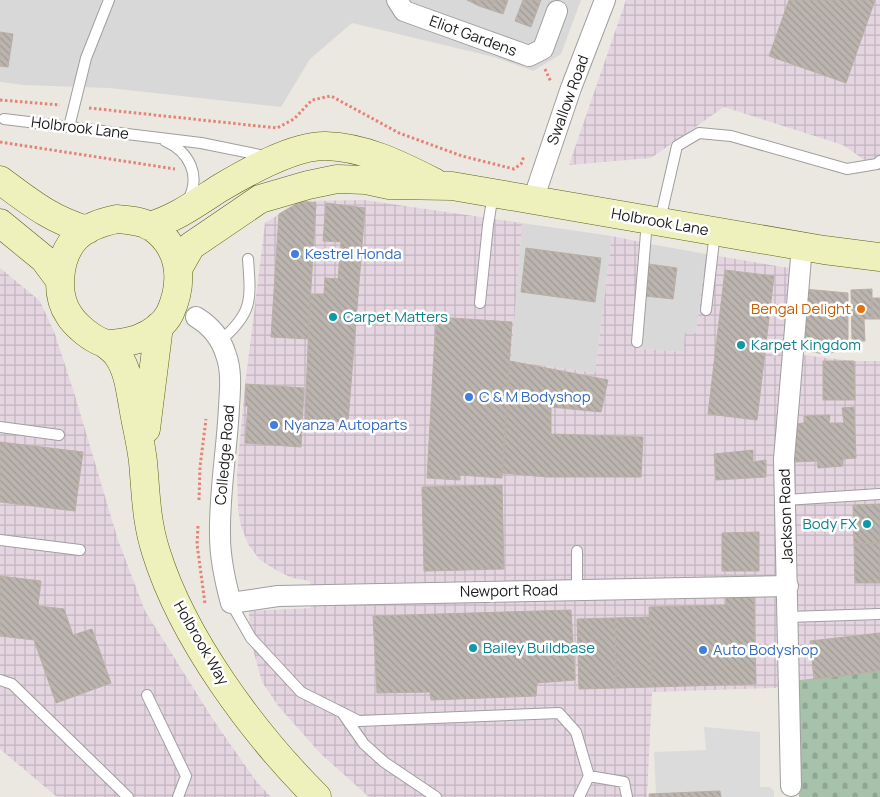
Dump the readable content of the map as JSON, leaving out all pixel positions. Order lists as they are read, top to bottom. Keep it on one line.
{"streets":{"main road":["Holbrook Lane","Holbrook Way"],"street":["Eliot Gardens","Swallow Road","Colledge Road","Jackson Road","Newport Road"]},"crossings":[["Swallow Road","Holbrook Lane"],["Holbrook Lane","Colledge Road"],["Holbrook Lane","Jackson Road"],["Holbrook Lane","Holbrook Way"],["Colledge Road","Newport Road"],["Colledge Road","Holbrook Way"],["Jackson Road","Newport Road"]],"places":["Kestrel Honda","Bengal Delight","Carpet Matters","Karpet Kingdom","C & M Bodyshop","Nyanza Autoparts","Body FX","Bailey Buildbase","Auto Bodyshop"]}
